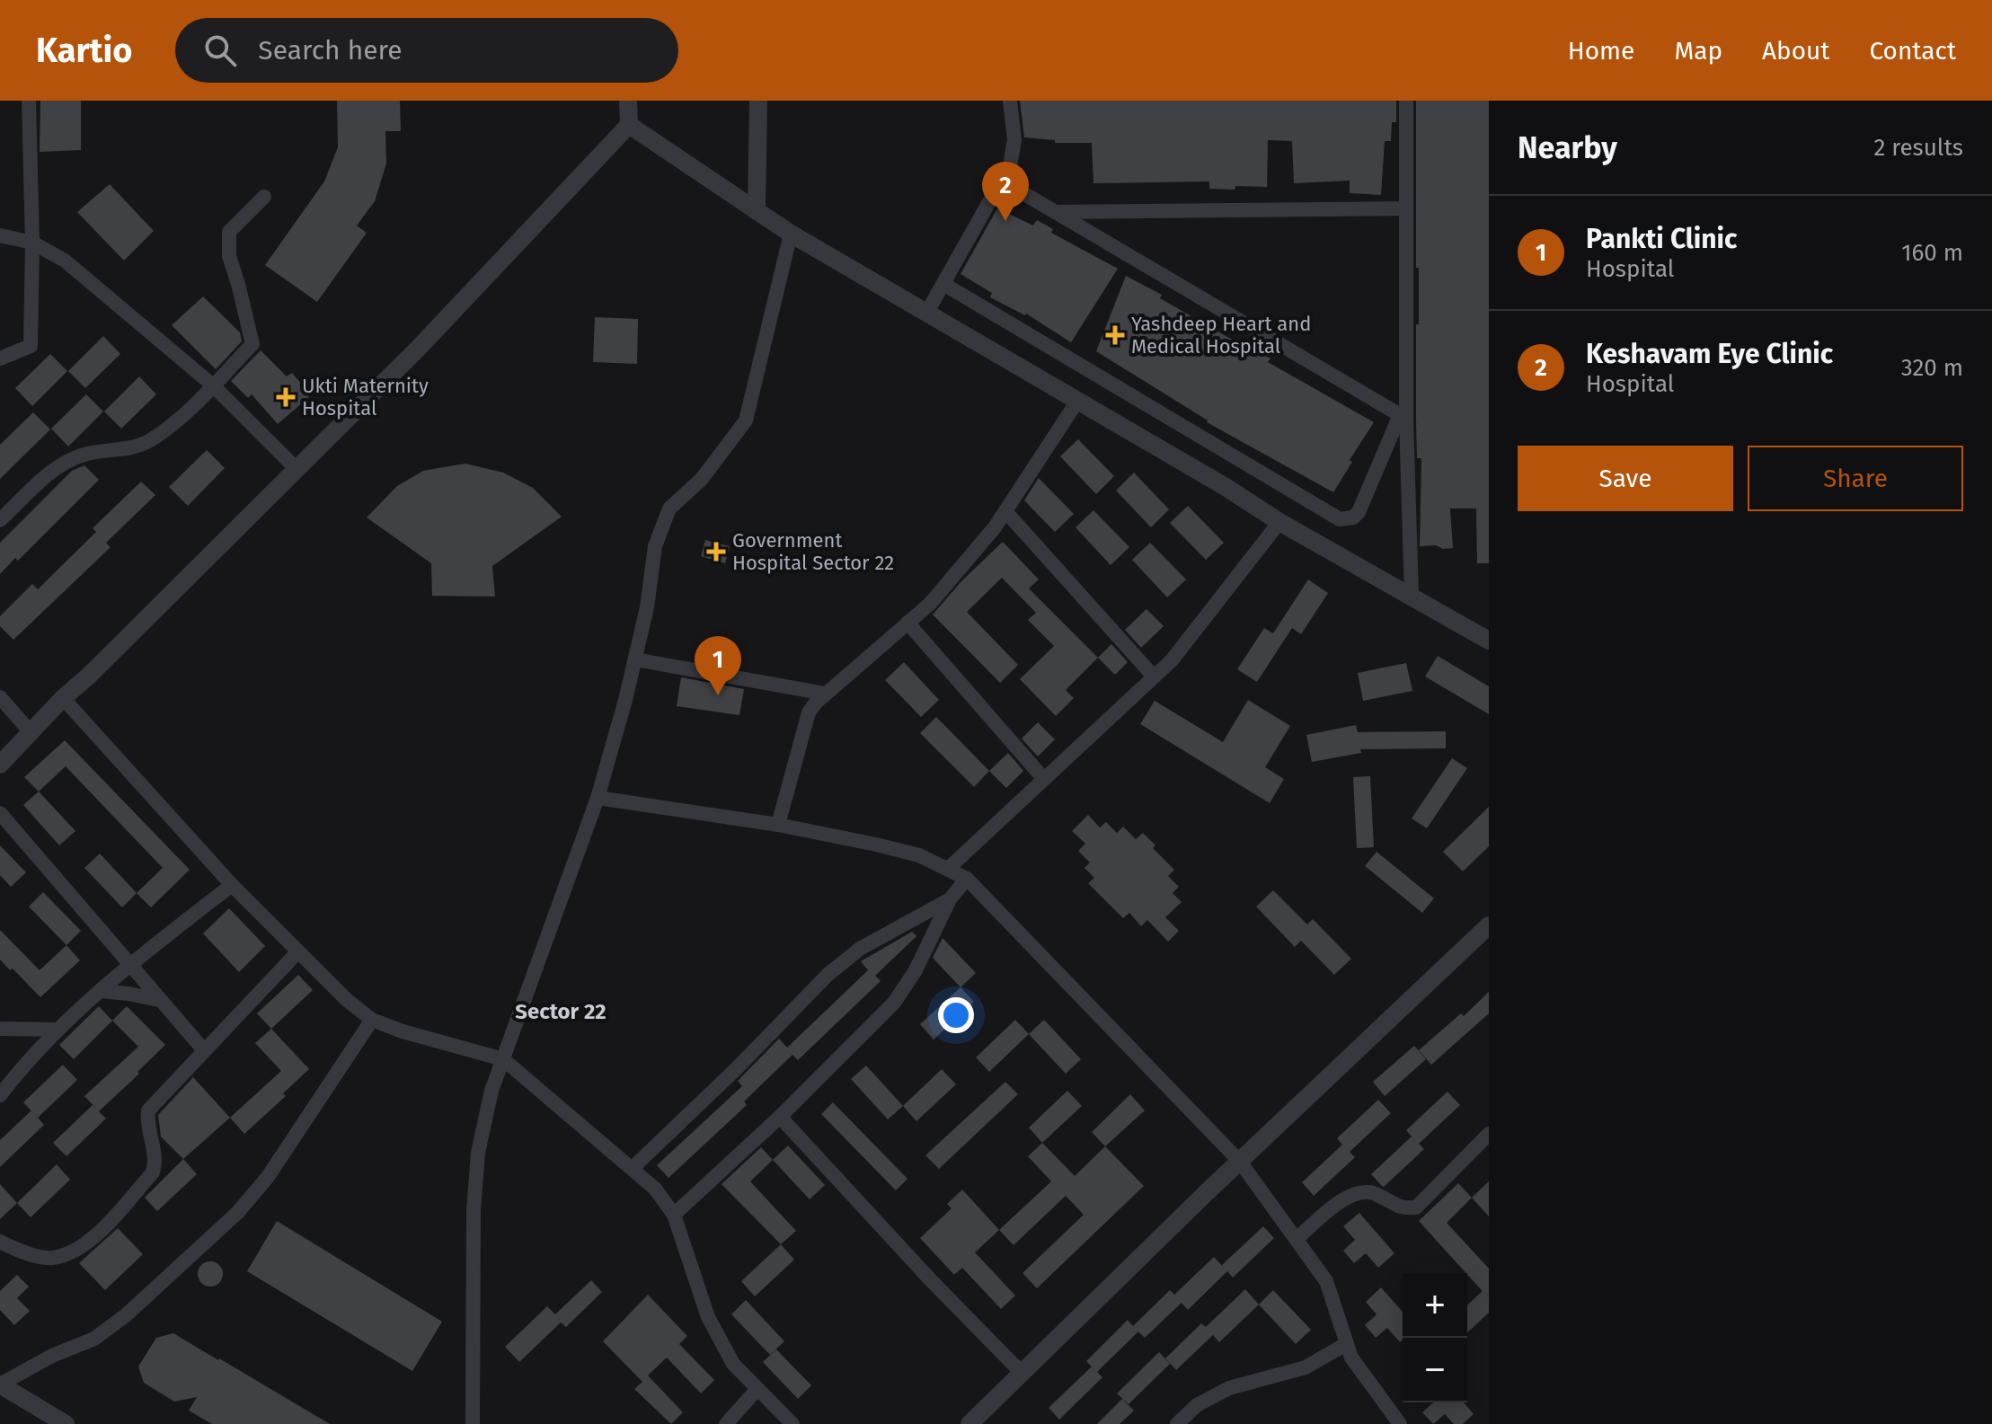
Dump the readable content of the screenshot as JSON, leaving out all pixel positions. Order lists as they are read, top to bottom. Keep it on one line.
{"districts":["Sector 22"],"places":{"health":["Yashdeep Heart and Medical Hospital","Ukti Maternity Hospital","Government Hospital Sector 22"]},"page":{"header":"Kartio","search":"Search here","nav":["Home","Map","About","Contact"],"heading":["Nearby","2 results"],"pins":["2","1"],"list":[{"mark":"1","name":"Pankti Clinic","note":"Hospital","value":"160 m"},{"mark":"2","name":"Keshavam Eye Clinic","note":"Hospital","value":"320 m"}],"buttons":["Save","Share"],"map_buttons":["+","−"]}}
